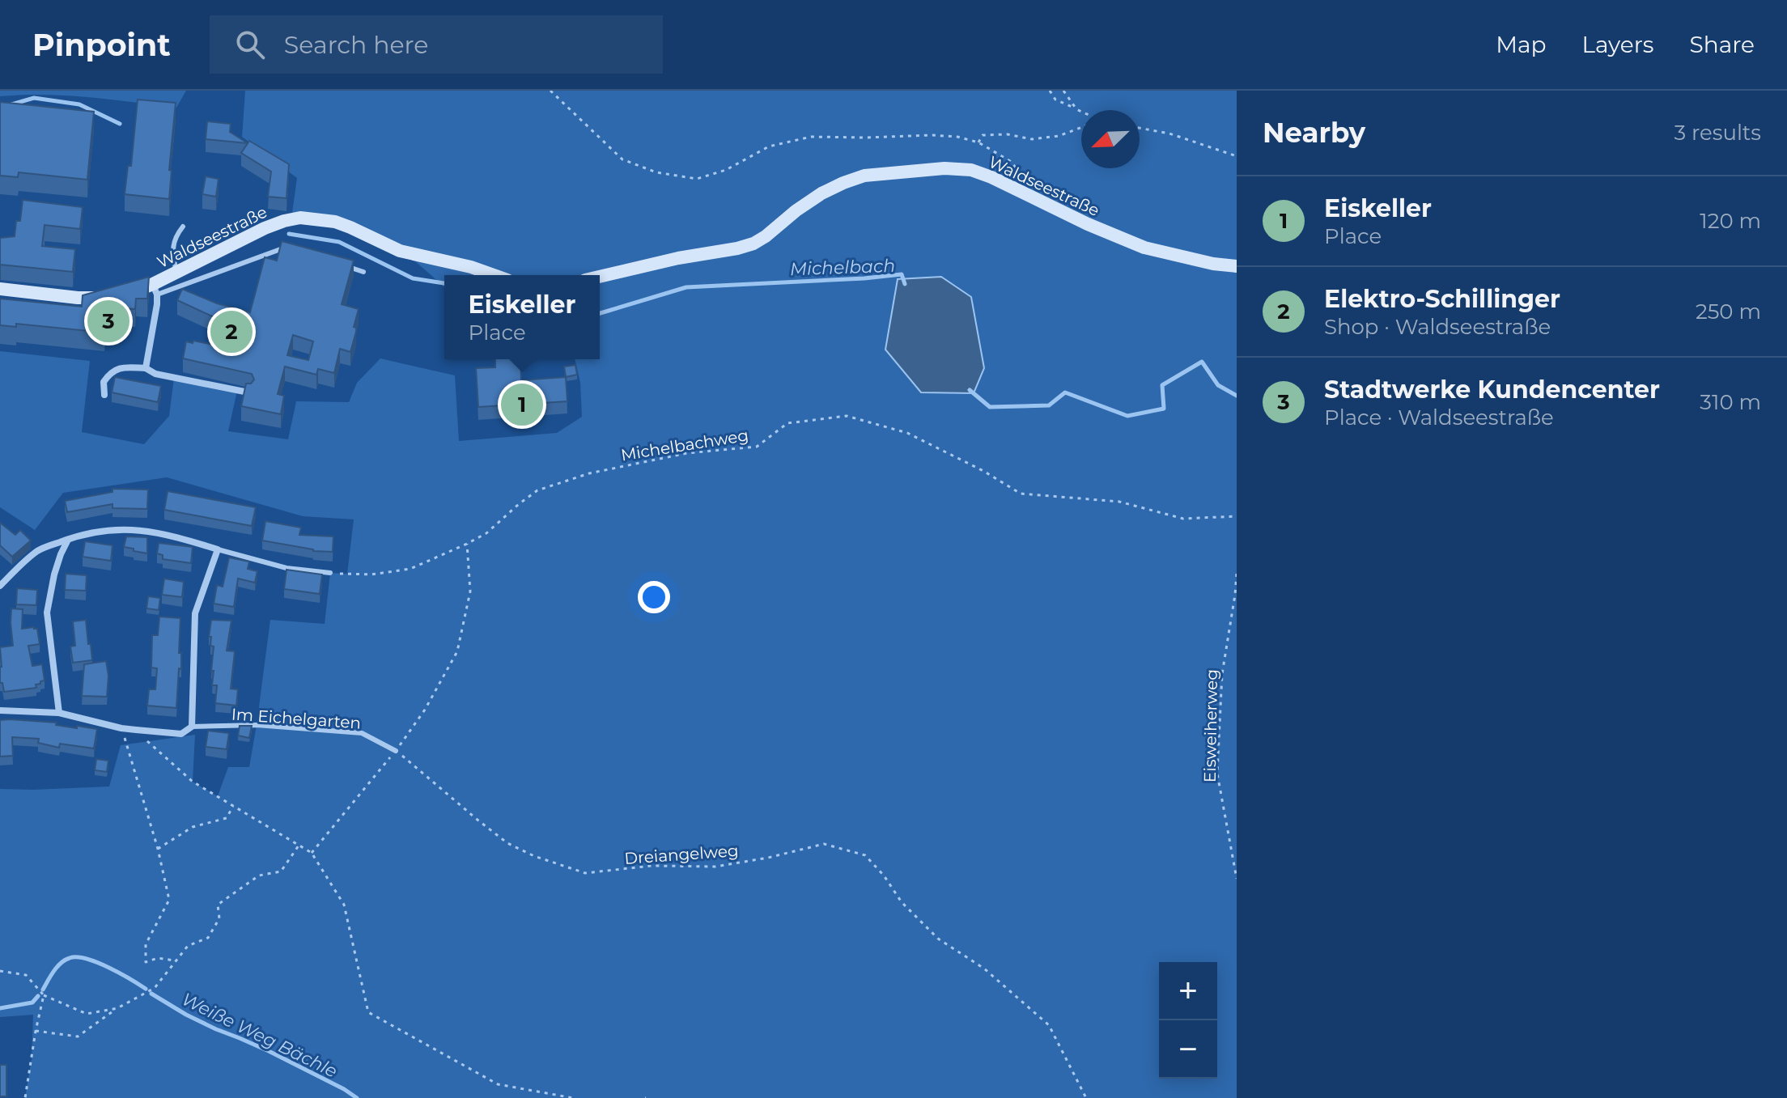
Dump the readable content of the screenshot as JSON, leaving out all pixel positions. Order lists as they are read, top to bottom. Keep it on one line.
{"streets":{"street":["Waldseestraße","Im Eichelgarten"],"path":["Michelbachweg","Eisweiherweg","Dreiangelweg"]},"crossings":[["Im Eichelgarten","Dreiangelweg"]],"water":["Michelbach","Weiße Weg Bächle"],"north":"bottom left","page":{"header":"Pinpoint","search":"Search here","nav":["Map","Layers","Share"],"heading":["Nearby","3 results"],"list":[{"mark":"1","name":"Eiskeller","note":"Place","value":"120 m"},{"mark":"2","name":"Elektro-Schillinger","note":"Shop · Waldseestraße","value":"250 m"},{"mark":"3","name":"Stadtwerke Kundencenter","note":"Place · Waldseestraße","value":"310 m"}],"popup":["Eiskeller","Place"],"pins":["3","2","1"],"map_buttons":["+","−"]}}
